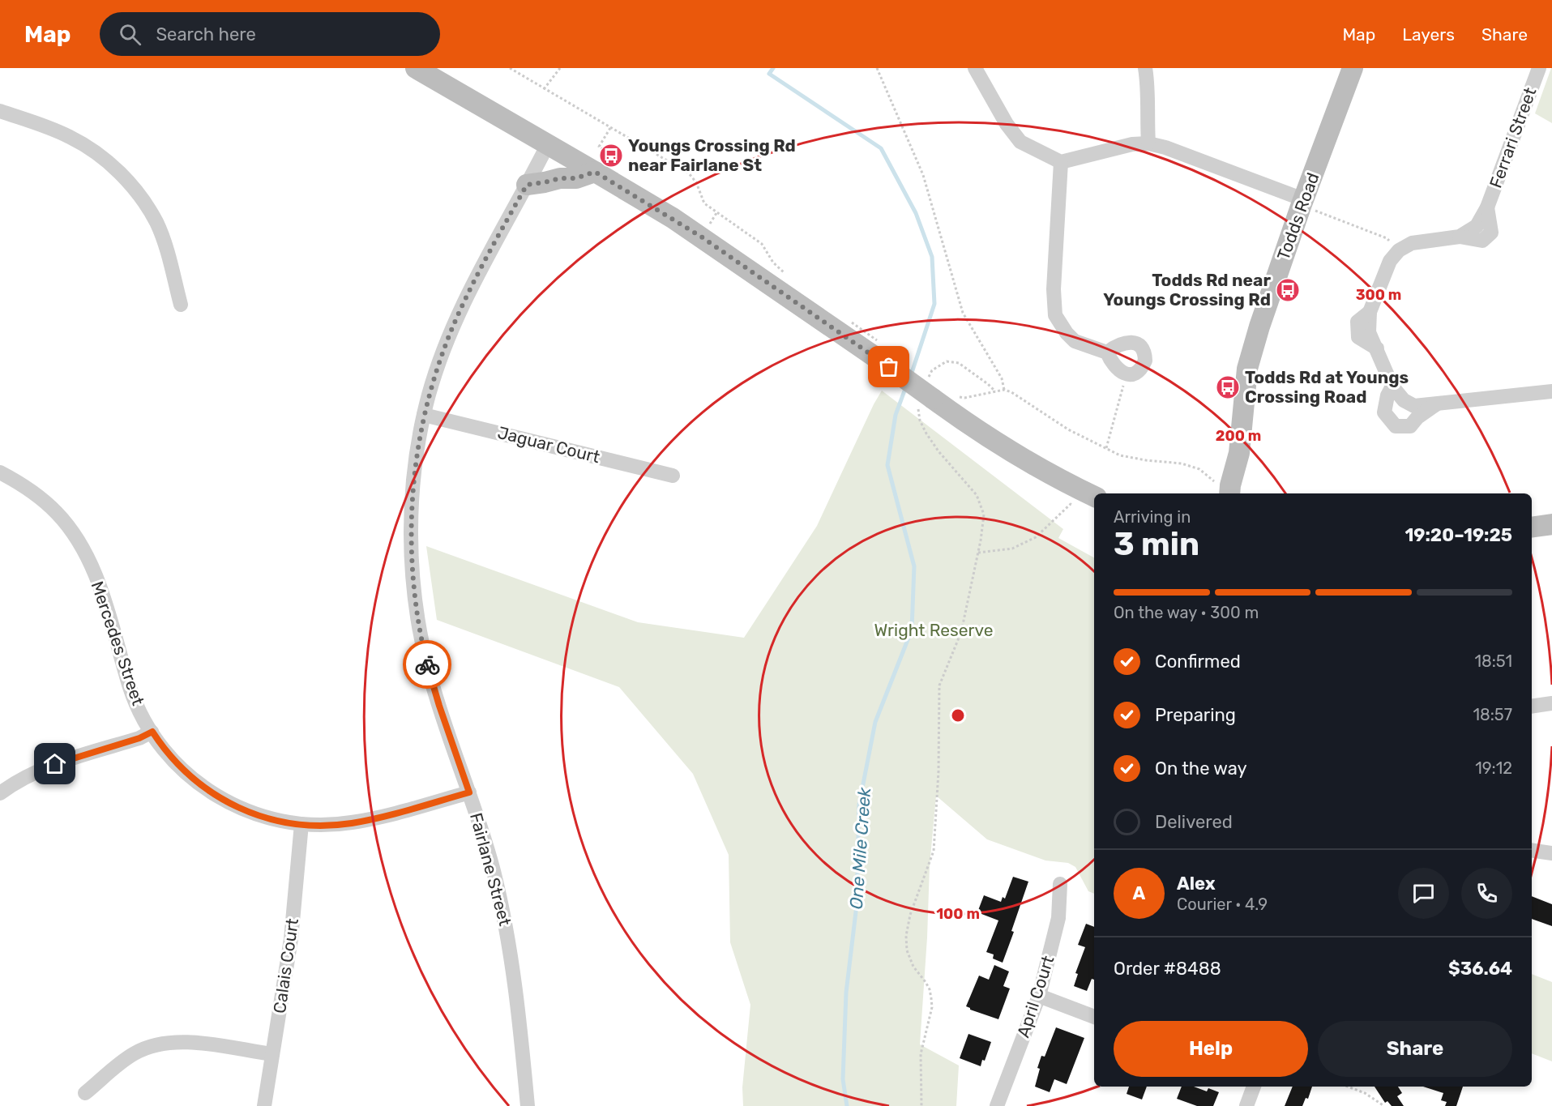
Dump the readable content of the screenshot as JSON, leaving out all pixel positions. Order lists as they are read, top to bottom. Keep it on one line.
{"streets":{"main road":["Todds Road"],"street":["Ferrari Street","Jaguar Court","Mercedes Street","Fairlane Street","Calais Court","April Court"]},"crossings":[["Jaguar Court","Fairlane Street"],["Mercedes Street","Fairlane Street"],["Mercedes Street","Calais Court"]],"water":["One Mile Creek"],"parks":["Wright Reserve"],"places":{"bus stop":["Youngs Crossing Rd near Fairlane St","Todds Rd near Youngs Crossing Rd","Todds Rd at Youngs Crossing Road"]},"page":{"header":"Map","search":"Search here","nav":["Map","Layers","Share"],"heading":["3 min","Arriving in","19:20–19:25"],"panel":["Alex","Courier · 4.9","Order #8488","$36.64"],"bar":"On the way · 300 m","list":[["Confirmed","18:51"],["Preparing","18:57"],["On the way","19:12"],"Delivered"],"round":"A","buttons":["Help","Share"]},"rings":["300 m","200 m","100 m"]}
